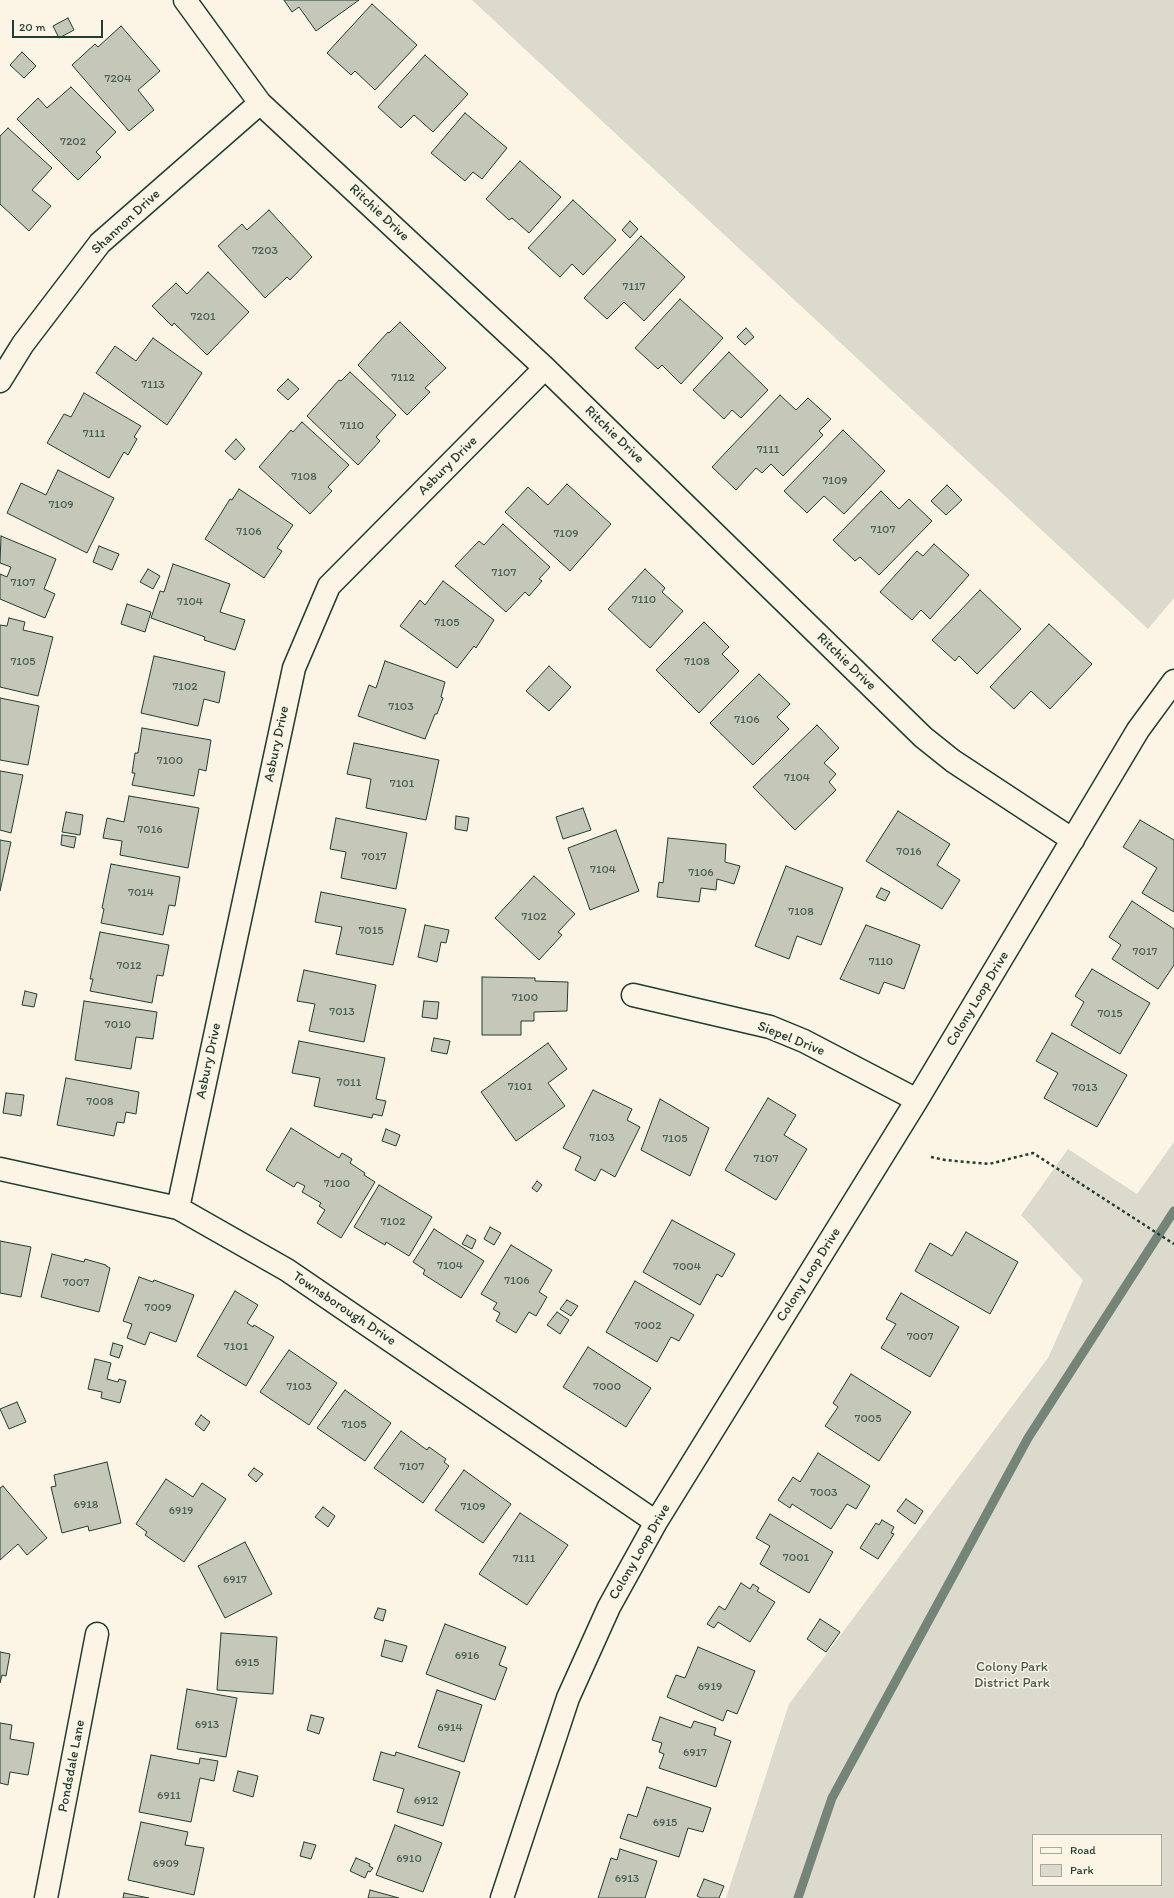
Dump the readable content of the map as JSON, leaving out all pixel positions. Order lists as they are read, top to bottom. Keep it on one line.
{"streets":{"street":["Ritchie Drive","Shannon Drive","Asbury Drive","Colony Loop Drive","Siepel Drive","Townsborough Drive","Pondsdale Lane"]},"crossings":[["Ritchie Drive","Shannon Drive"],["Ritchie Drive","Asbury Drive"],["Ritchie Drive","Colony Loop Drive"],["Asbury Drive","Townsborough Drive"],["Colony Loop Drive","Siepel Drive"],["Colony Loop Drive","Townsborough Drive"]],"parks":["Colony Park District Park"],"house_numbers":["7204","7202","7203","7117","7201","7112","7113","7110","7111","7111","7108","7109","7109","7107","7106","7109","7107","7107","7110","7104","7105","7105","7108","7102","7103","7106","7100","7104","7101","7016","7016","7017","7104","7106","7014","7108","7102","7015","7017","7110","7012","7100","7013","7015","7010","7011","7101","7013","7008","7103","7105","7107","7100","7102","7104","7004","7106","7007","7009","7002","7007","7101","7103","7000","7005","7105","7107","7003","6918","7109","6919","7001","7111","6917","6916","6915","6919","6913","6914","6917","6911","6912","6915","6910","6909","6913"],"legend":["Road","Park"],"scale_bar":"20 m"}
